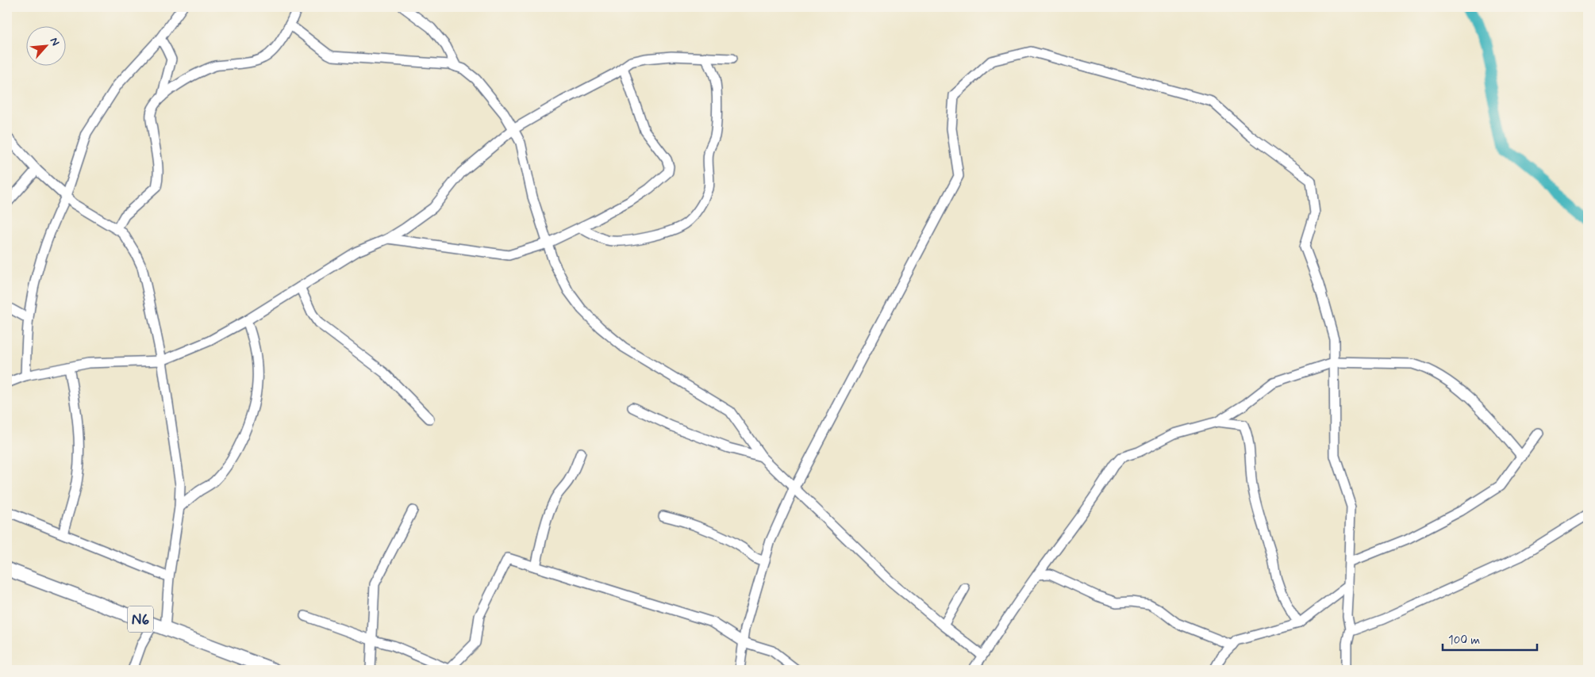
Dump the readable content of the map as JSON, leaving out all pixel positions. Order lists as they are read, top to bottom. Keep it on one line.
{"streets":{"highway":["N6"]},"scale_bar":"100 m","north":"top right"}
